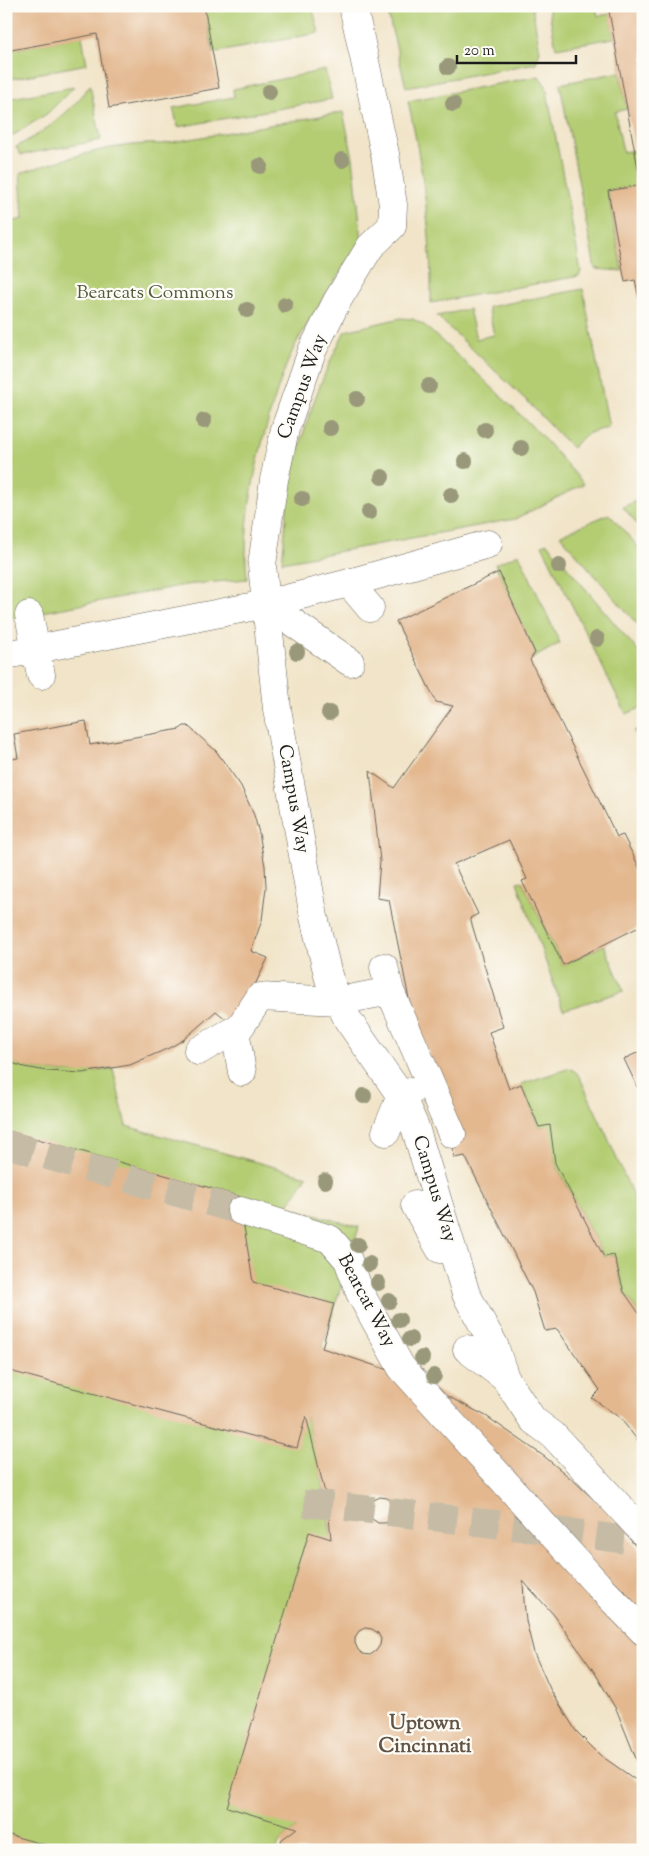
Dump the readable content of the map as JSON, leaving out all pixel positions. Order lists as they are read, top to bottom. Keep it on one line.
{"streets":{"street":["Campus Way","Bearcat Way"]},"districts":["Uptown Cincinnati"],"parks":["Bearcats Commons"],"scale_bar":"20 m"}
